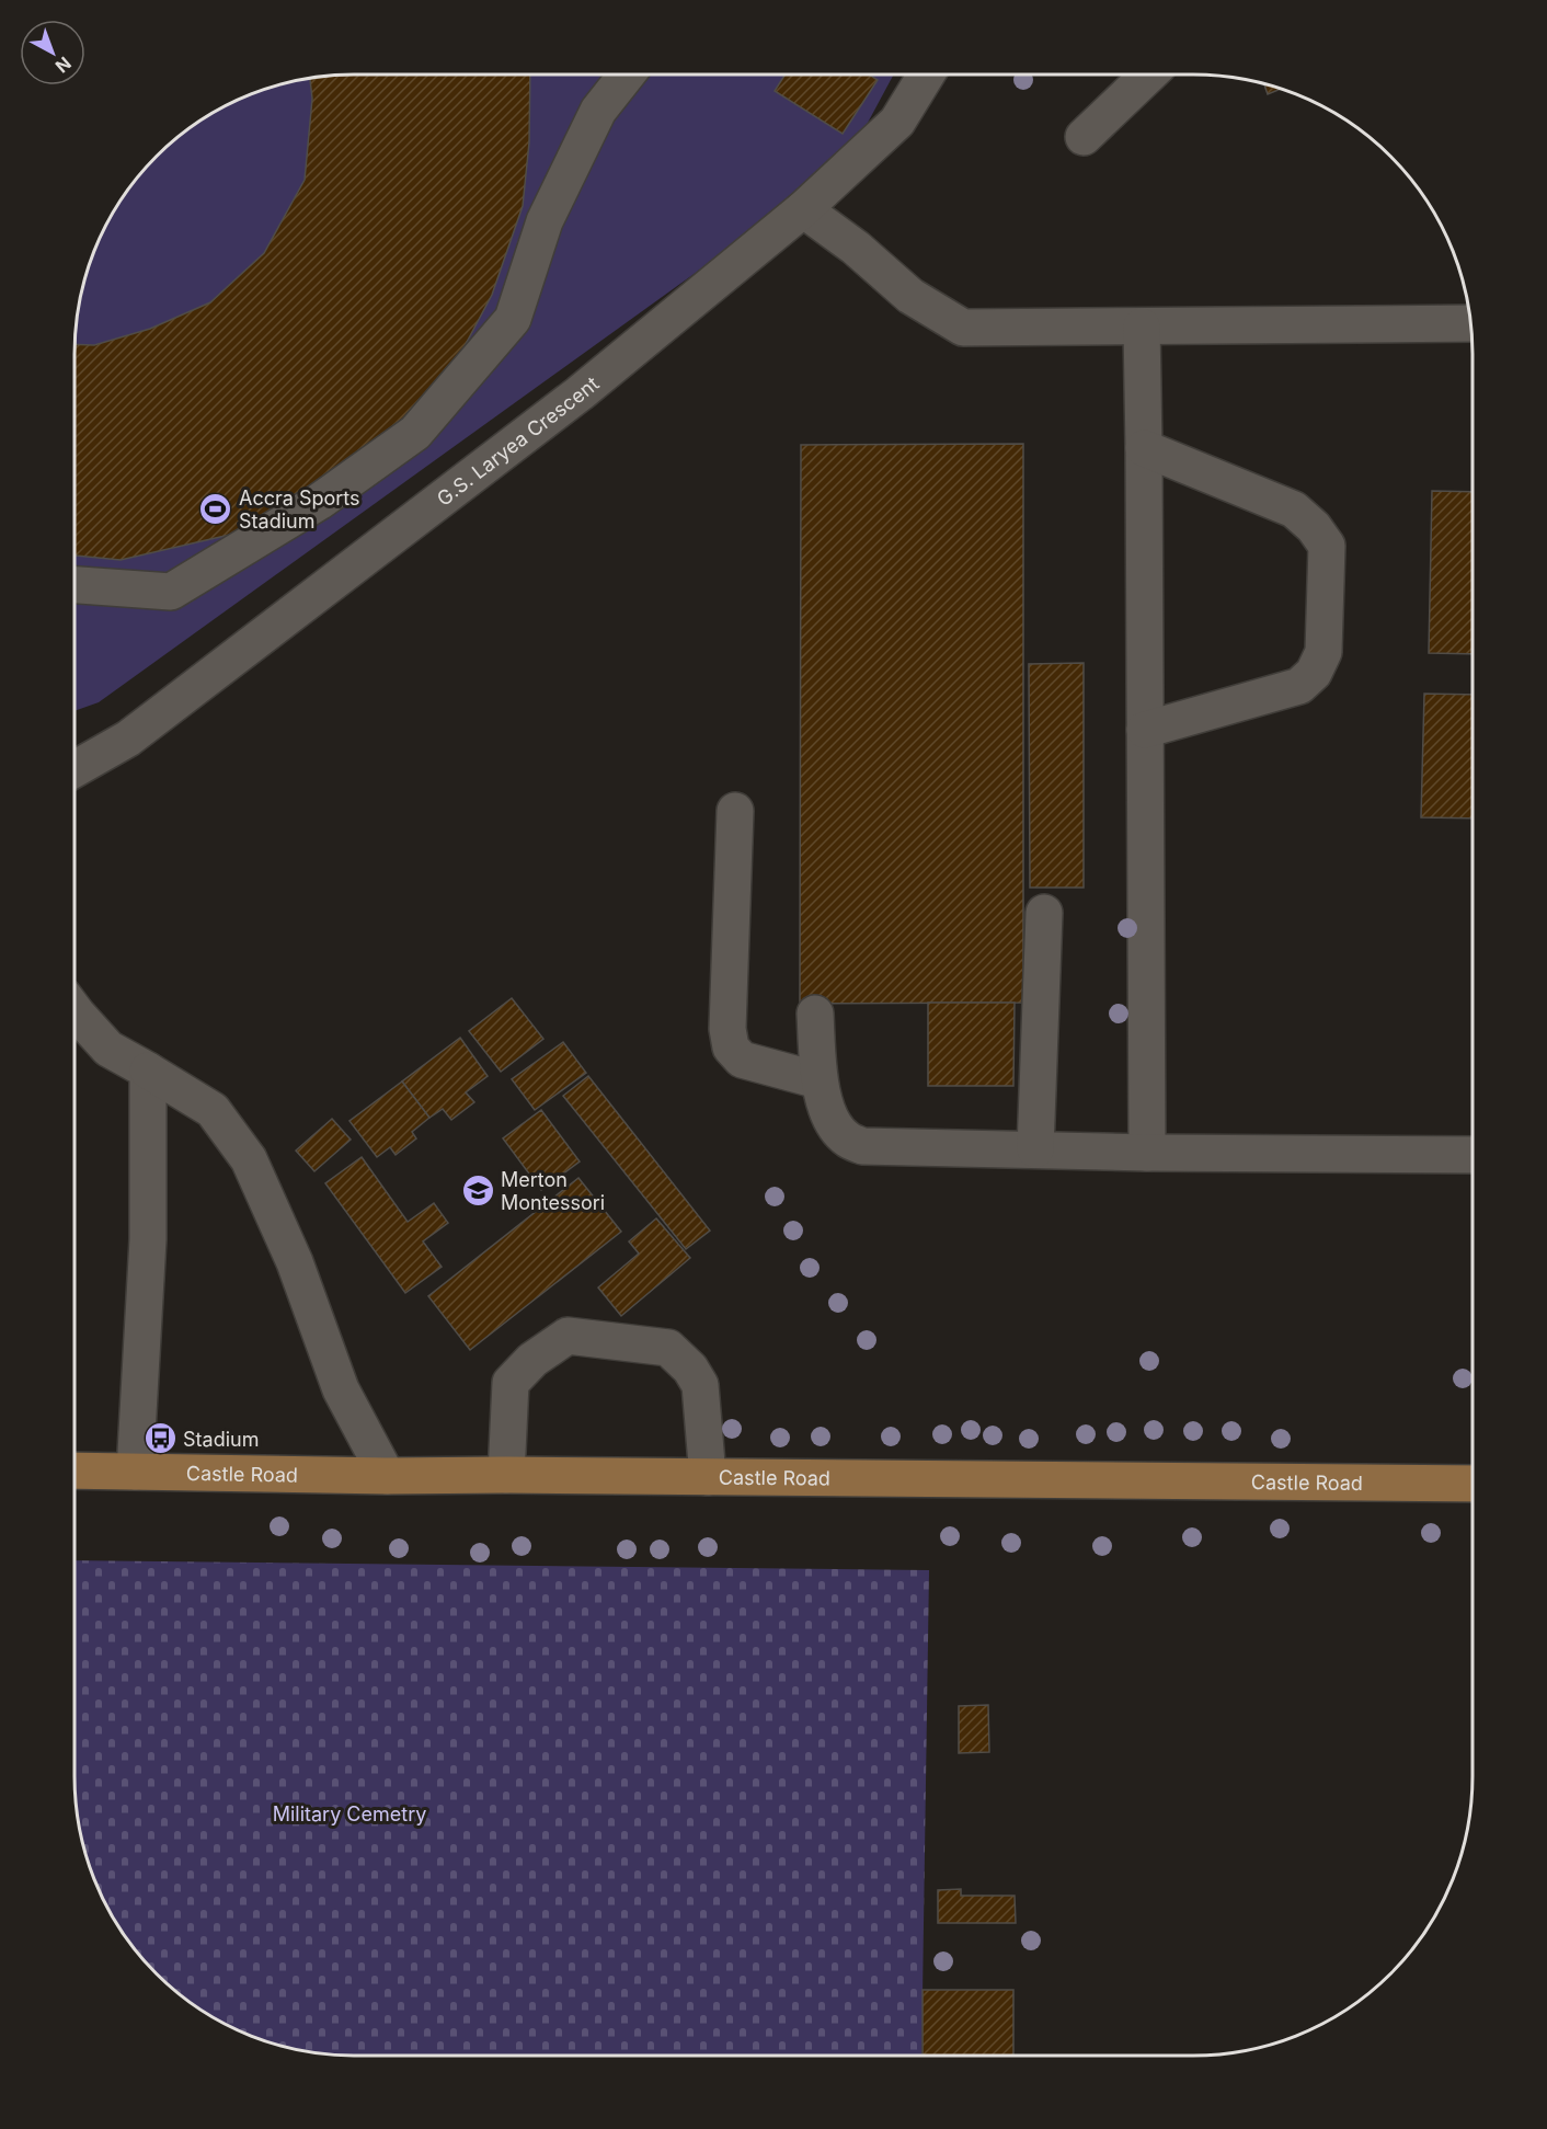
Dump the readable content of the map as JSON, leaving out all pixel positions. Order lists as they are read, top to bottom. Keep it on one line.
{"streets":{"main road":["Castle Road"],"lane":["G.S. Laryea Crescent"]},"parks":["Military Cemetry"],"places":{"sports":["Accra Sports Stadium"],"school or university":["Merton Montessori"],"bus stop":["Stadium"]},"north":"bottom right"}
